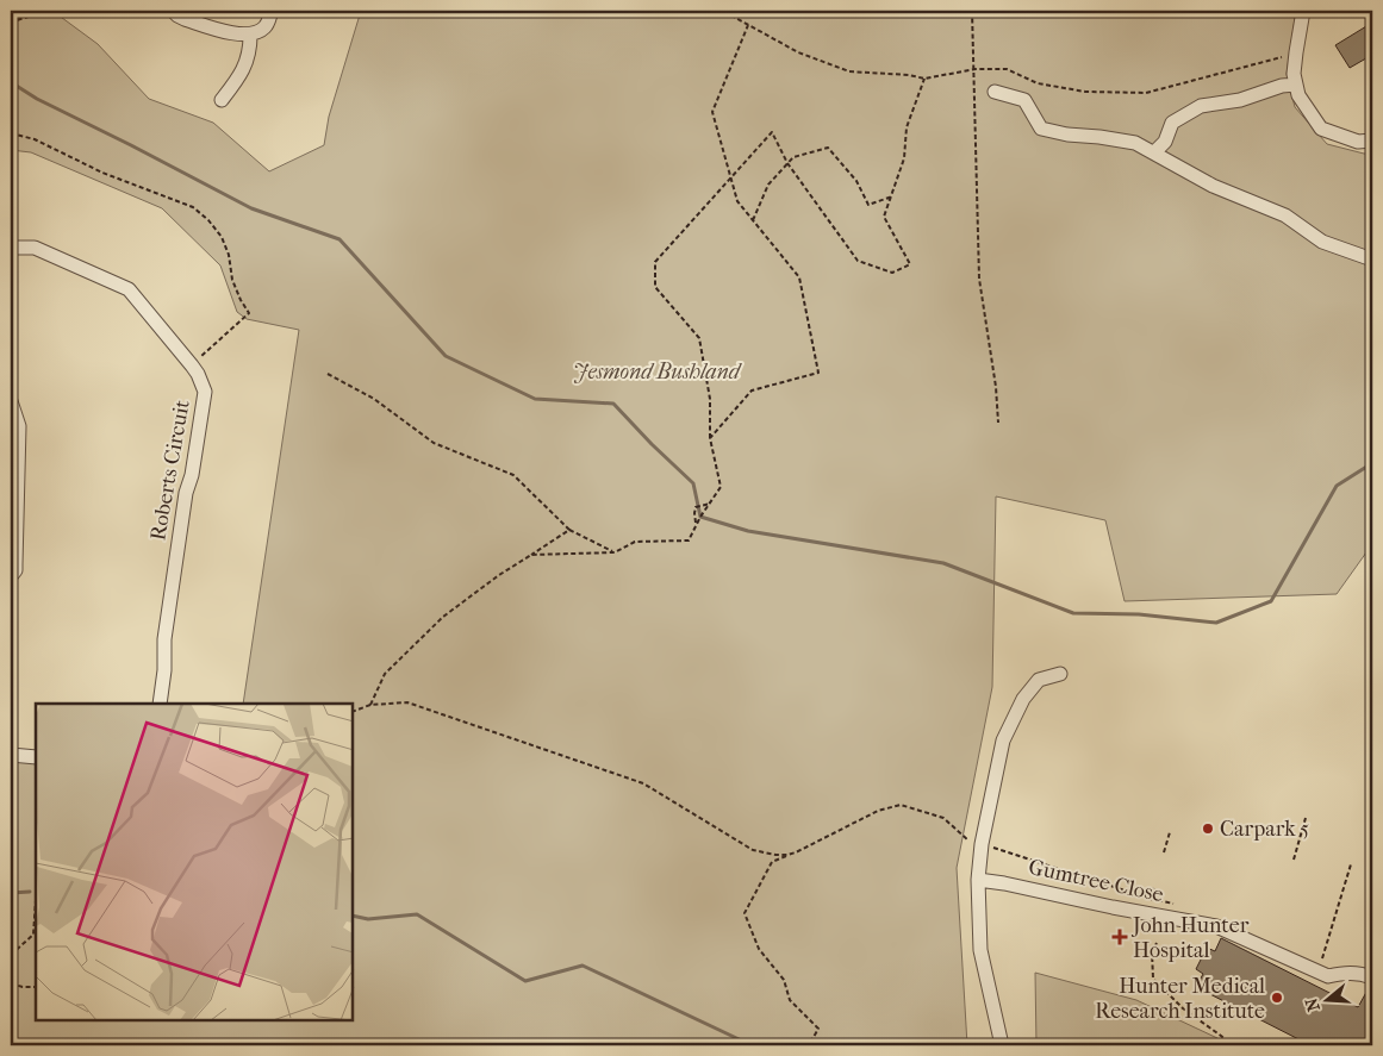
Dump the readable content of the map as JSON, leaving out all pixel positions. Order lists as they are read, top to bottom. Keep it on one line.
{"streets":{"street":["Roberts Circuit","Gumtree Close"]},"parks":["Jesmond Bushland"],"places":{"other":["Carpark 5","Hunter Medical Research Institute"],"health":["John Hunter Hospital"]},"north":"left"}
